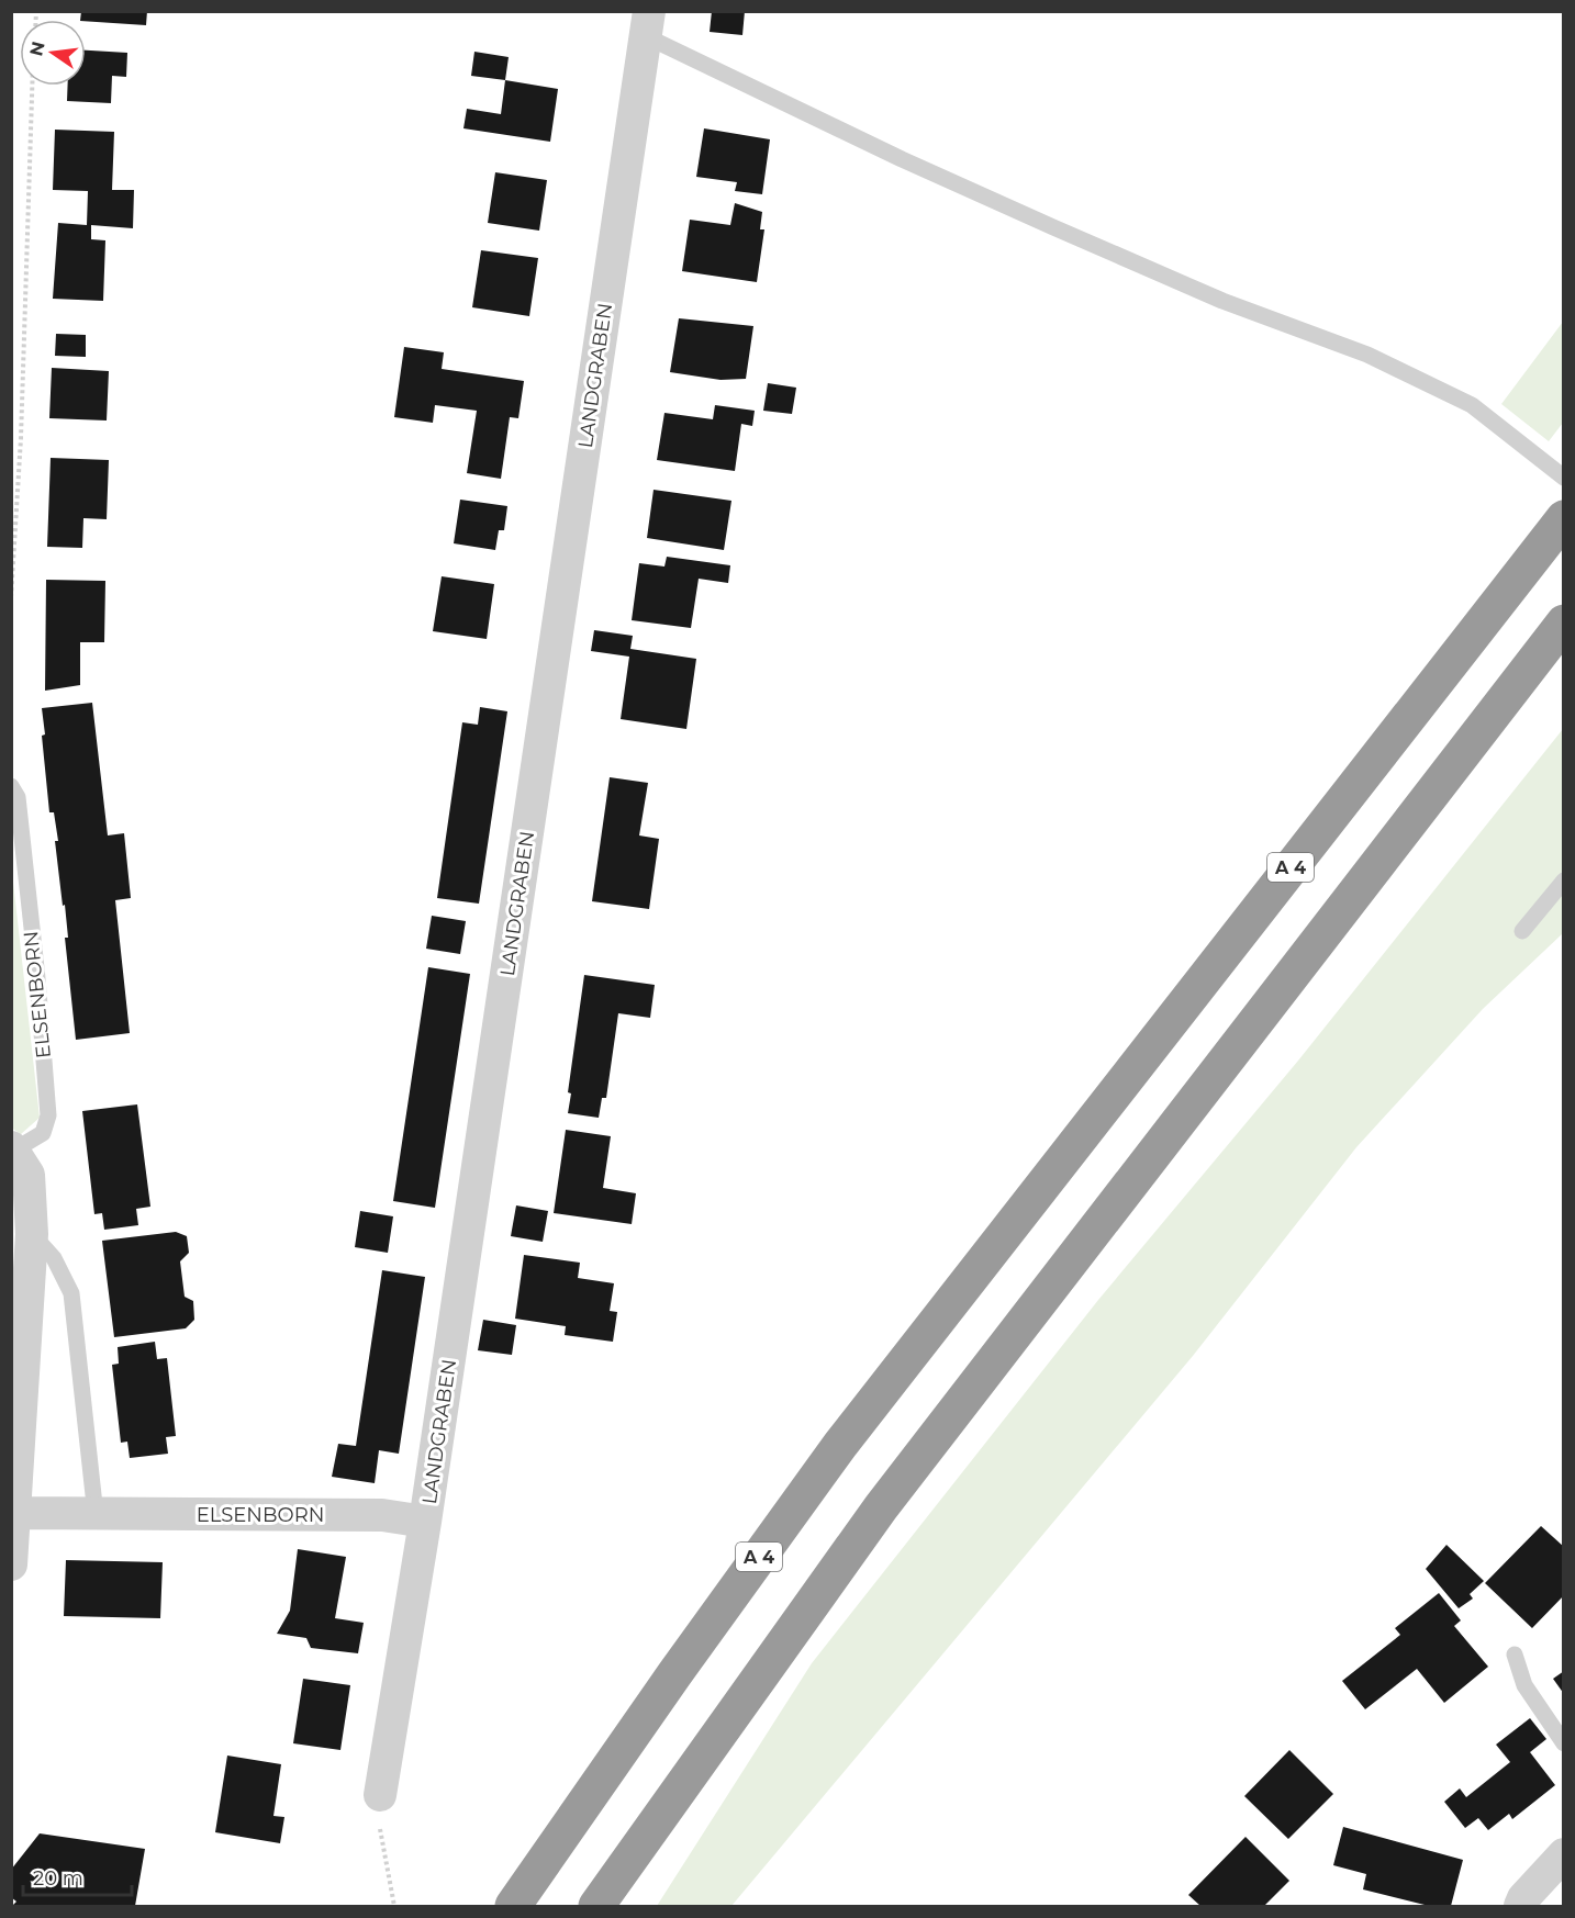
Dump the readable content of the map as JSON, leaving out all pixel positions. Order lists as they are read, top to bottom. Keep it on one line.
{"streets":{"highway":["A 4"],"street":["LANDGRABEN","ELSENBORN"]},"crossings":[["LANDGRABEN","ELSENBORN"]],"scale_bar":"20 m","north":"left"}
